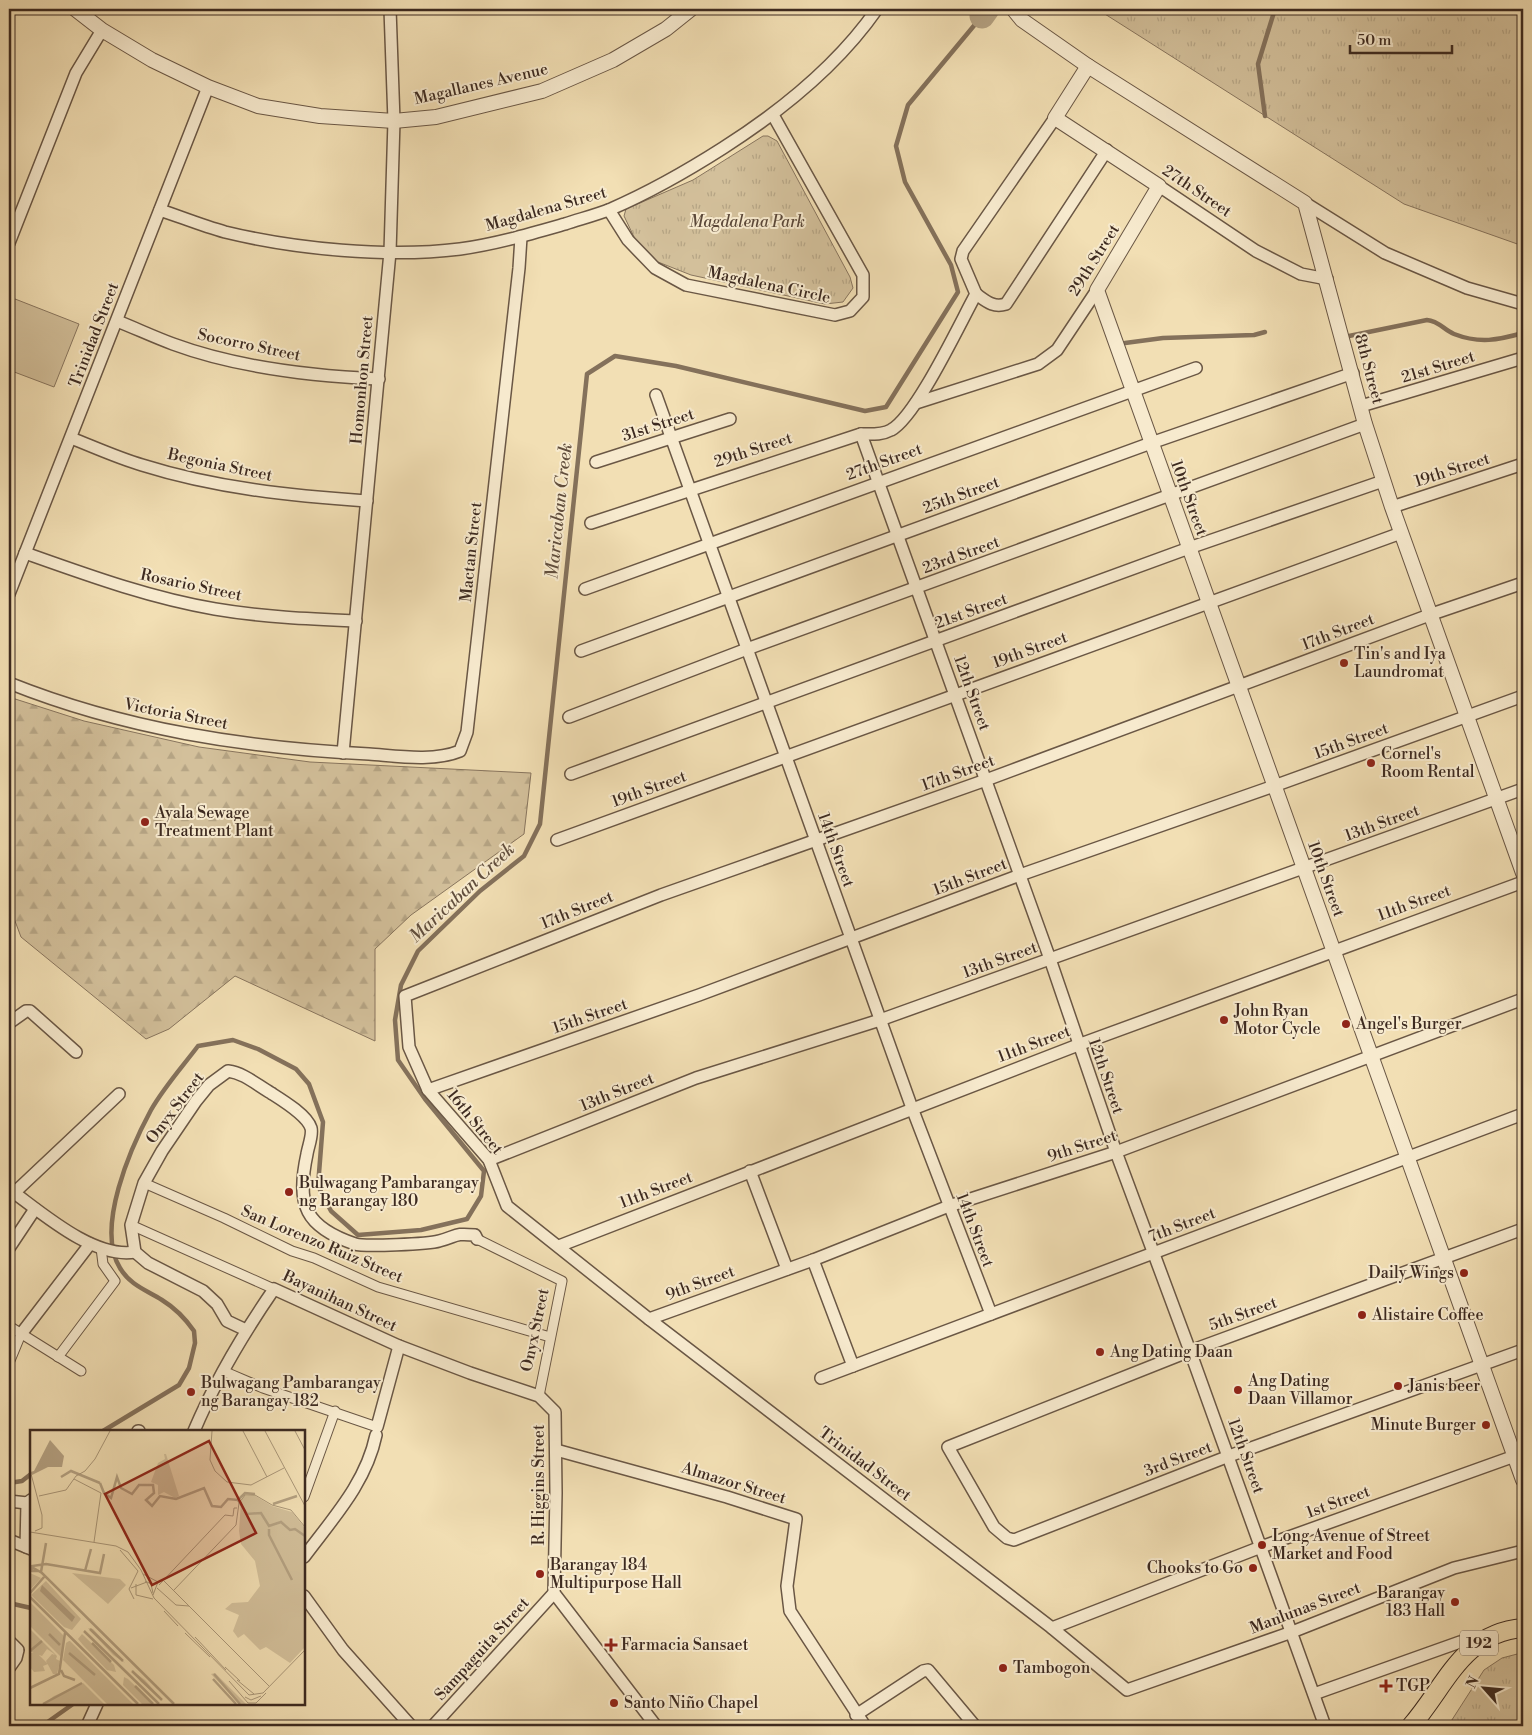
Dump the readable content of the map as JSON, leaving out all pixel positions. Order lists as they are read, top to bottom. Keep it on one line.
{"streets":{"main road":["192"],"street":["Magallanes Avenue","27th Street","Magdalena Street","29th Street","Magdalena Circle","Trinidad Street","Socorro Street","21st Street","8th Street","Homonhon Street","31st Street","Begonia Street","19th Street","25th Street","10th Street","Mactan Street","23rd Street","Rosario Street","17th Street","12th Street","Victoria Street","15th Street","13th Street","14th Street","11th Street","Onyx Street","16th Street","9th Street","7th Street","San Lorenzo Ruiz Street","Bayanihan Street","5th Street","3rd Street","Almazor Street","R. Higgins Street","1st Street","Manlunas Street","Sampaguita Street"]},"crossings":[["Magallanes Avenue","Trinidad Street"],["Magallanes Avenue","Homonhon Street"],["27th Street","29th Street"],["27th Street","8th Street"],["27th Street","10th Street"],["27th Street","12th Street"],["27th Street","14th Street"],["Magdalena Street","Magdalena Circle"],["Magdalena Street","Trinidad Street"],["Magdalena Street","Homonhon Street"],["Magdalena Street","Mactan Street"],["29th Street","10th Street"],["29th Street","12th Street"],["29th Street","14th Street"],["Trinidad Street","Socorro Street"],["Trinidad Street","Begonia Street"],["Trinidad Street","Rosario Street"],["Trinidad Street","16th Street"],["Trinidad Street","9th Street"],["Trinidad Street","1st Street"],["Trinidad Street","Manlunas Street"],["Socorro Street","Homonhon Street"],["21st Street","8th Street"],["21st Street","10th Street"],["21st Street","12th Street"],["21st Street","14th Street"],["8th Street","19th Street"],["8th Street","25th Street"],["8th Street","23rd Street"],["8th Street","17th Street"],["8th Street","15th Street"],["8th Street","13th Street"],["Homonhon Street","Begonia Street"],["Homonhon Street","Mactan Street"],["Homonhon Street","Rosario Street"],["Homonhon Street","Victoria Street"],["31st Street","14th Street"],["19th Street","10th Street"],["19th Street","12th Street"],["19th Street","14th Street"],["25th Street","10th Street"],["25th Street","12th Street"],["25th Street","14th Street"],["10th Street","23rd Street"],["10th Street","17th Street"],["10th Street","15th Street"],["10th Street","13th Street"],["10th Street","11th Street"],["10th Street","9th Street"],["10th Street","7th Street"],["10th Street","5th Street"],["10th Street","3rd Street"],["10th Street","1st Street"],["Mactan Street","Victoria Street"],["23rd Street","12th Street"],["23rd Street","14th Street"],["17th Street","12th Street"],["17th Street","14th Street"],["17th Street","16th Street"],["12th Street","15th Street"],["12th Street","13th Street"],["12th Street","11th Street"],["12th Street","9th Street"],["12th Street","7th Street"],["12th Street","5th Street"],["12th Street","3rd Street"],["12th Street","1st Street"],["12th Street","Manlunas Street"],["15th Street","14th Street"],["15th Street","16th Street"],["13th Street","14th Street"],["13th Street","16th Street"],["14th Street","11th Street"],["14th Street","9th Street"],["14th Street","7th Street"],["11th Street","16th Street"],["Onyx Street","San Lorenzo Ruiz Street"],["Onyx Street","Bayanihan Street"],["Onyx Street","R. Higgins Street"],["Bayanihan Street","R. Higgins Street"],["5th Street","3rd Street"],["Almazor Street","R. Higgins Street"],["R. Higgins Street","Sampaguita Street"]],"water":["Maricaban Creek"],"parks":["Magdalena Park"],"places":{"other":["Tin's and Iya Laundromat","Cornel's Room Rental","Ayala Sewage Treatment Plant","John Ryan Motor Cycle","Angel's Burger","Bulwagang Pambarangay ng Barangay 180","Daily Wings","Alistaire Coffee","Ang Dating Daan","Janis beer","Ang Dating Daan Villamor","Bulwagang Pambarangay ng Barangay 182","Minute Burger","Long Avenue of Street Market and Food","Chooks to Go","Barangay 184 Multipurpose Hall","Barangay 183 Hall","Tambogon","Santo Niño Chapel"],"health":["Farmacia Sansaet","TGP"]},"scale_bar":"50 m","north":"top left"}
